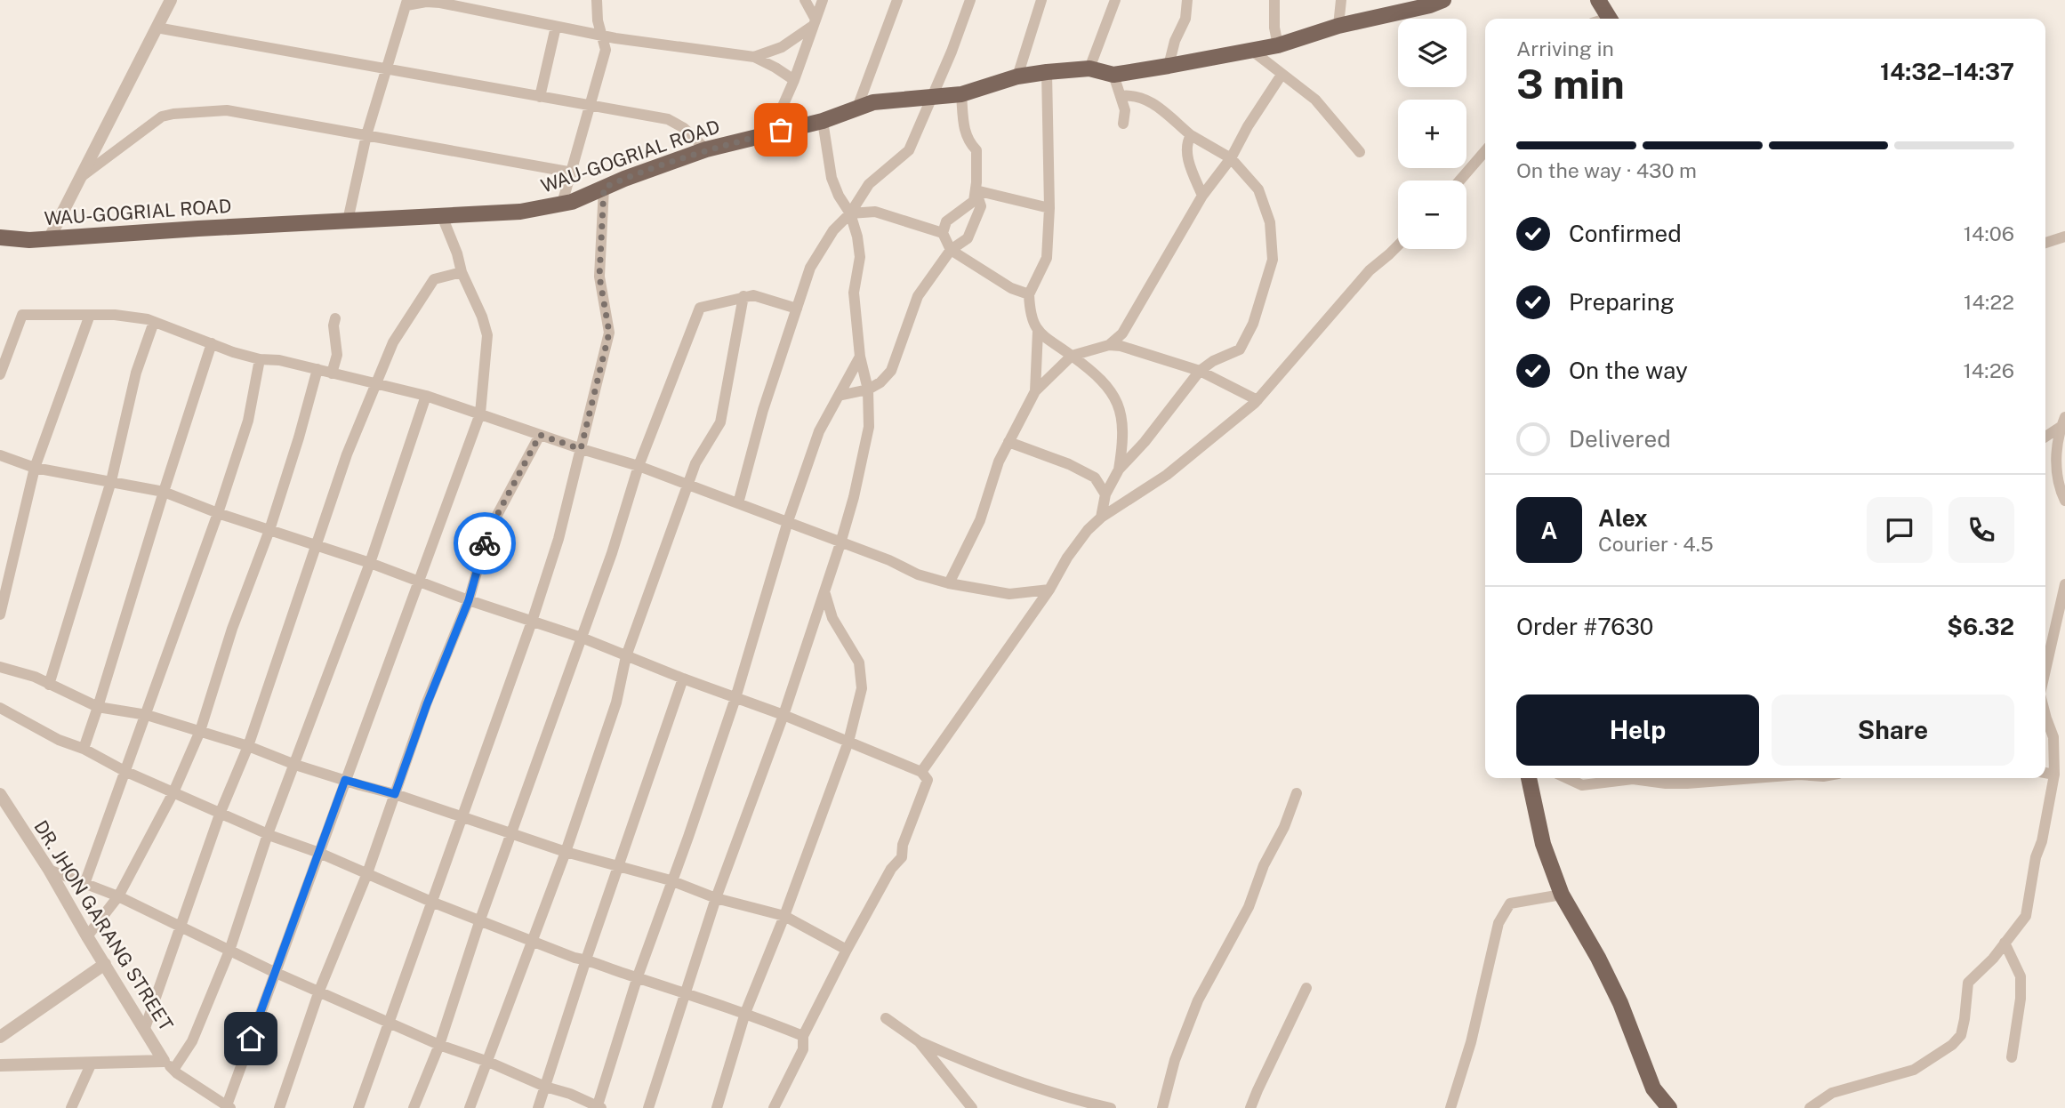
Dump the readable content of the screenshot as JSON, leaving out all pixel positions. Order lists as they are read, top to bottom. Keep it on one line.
{"streets":{"main road":["WAU-GOGRIAL ROAD"],"street":["DR. JHON GARANG STREET"]},"page":{"map_buttons":["+","−"],"heading":["3 min","Arriving in","14:32–14:37"],"panel":["Alex","Courier · 4.5","Order #7630","$6.32"],"bar":"On the way · 430 m","list":[["Confirmed","14:06"],["Preparing","14:22"],["On the way","14:26"],"Delivered"],"round":"A","buttons":["Help","Share"]}}
